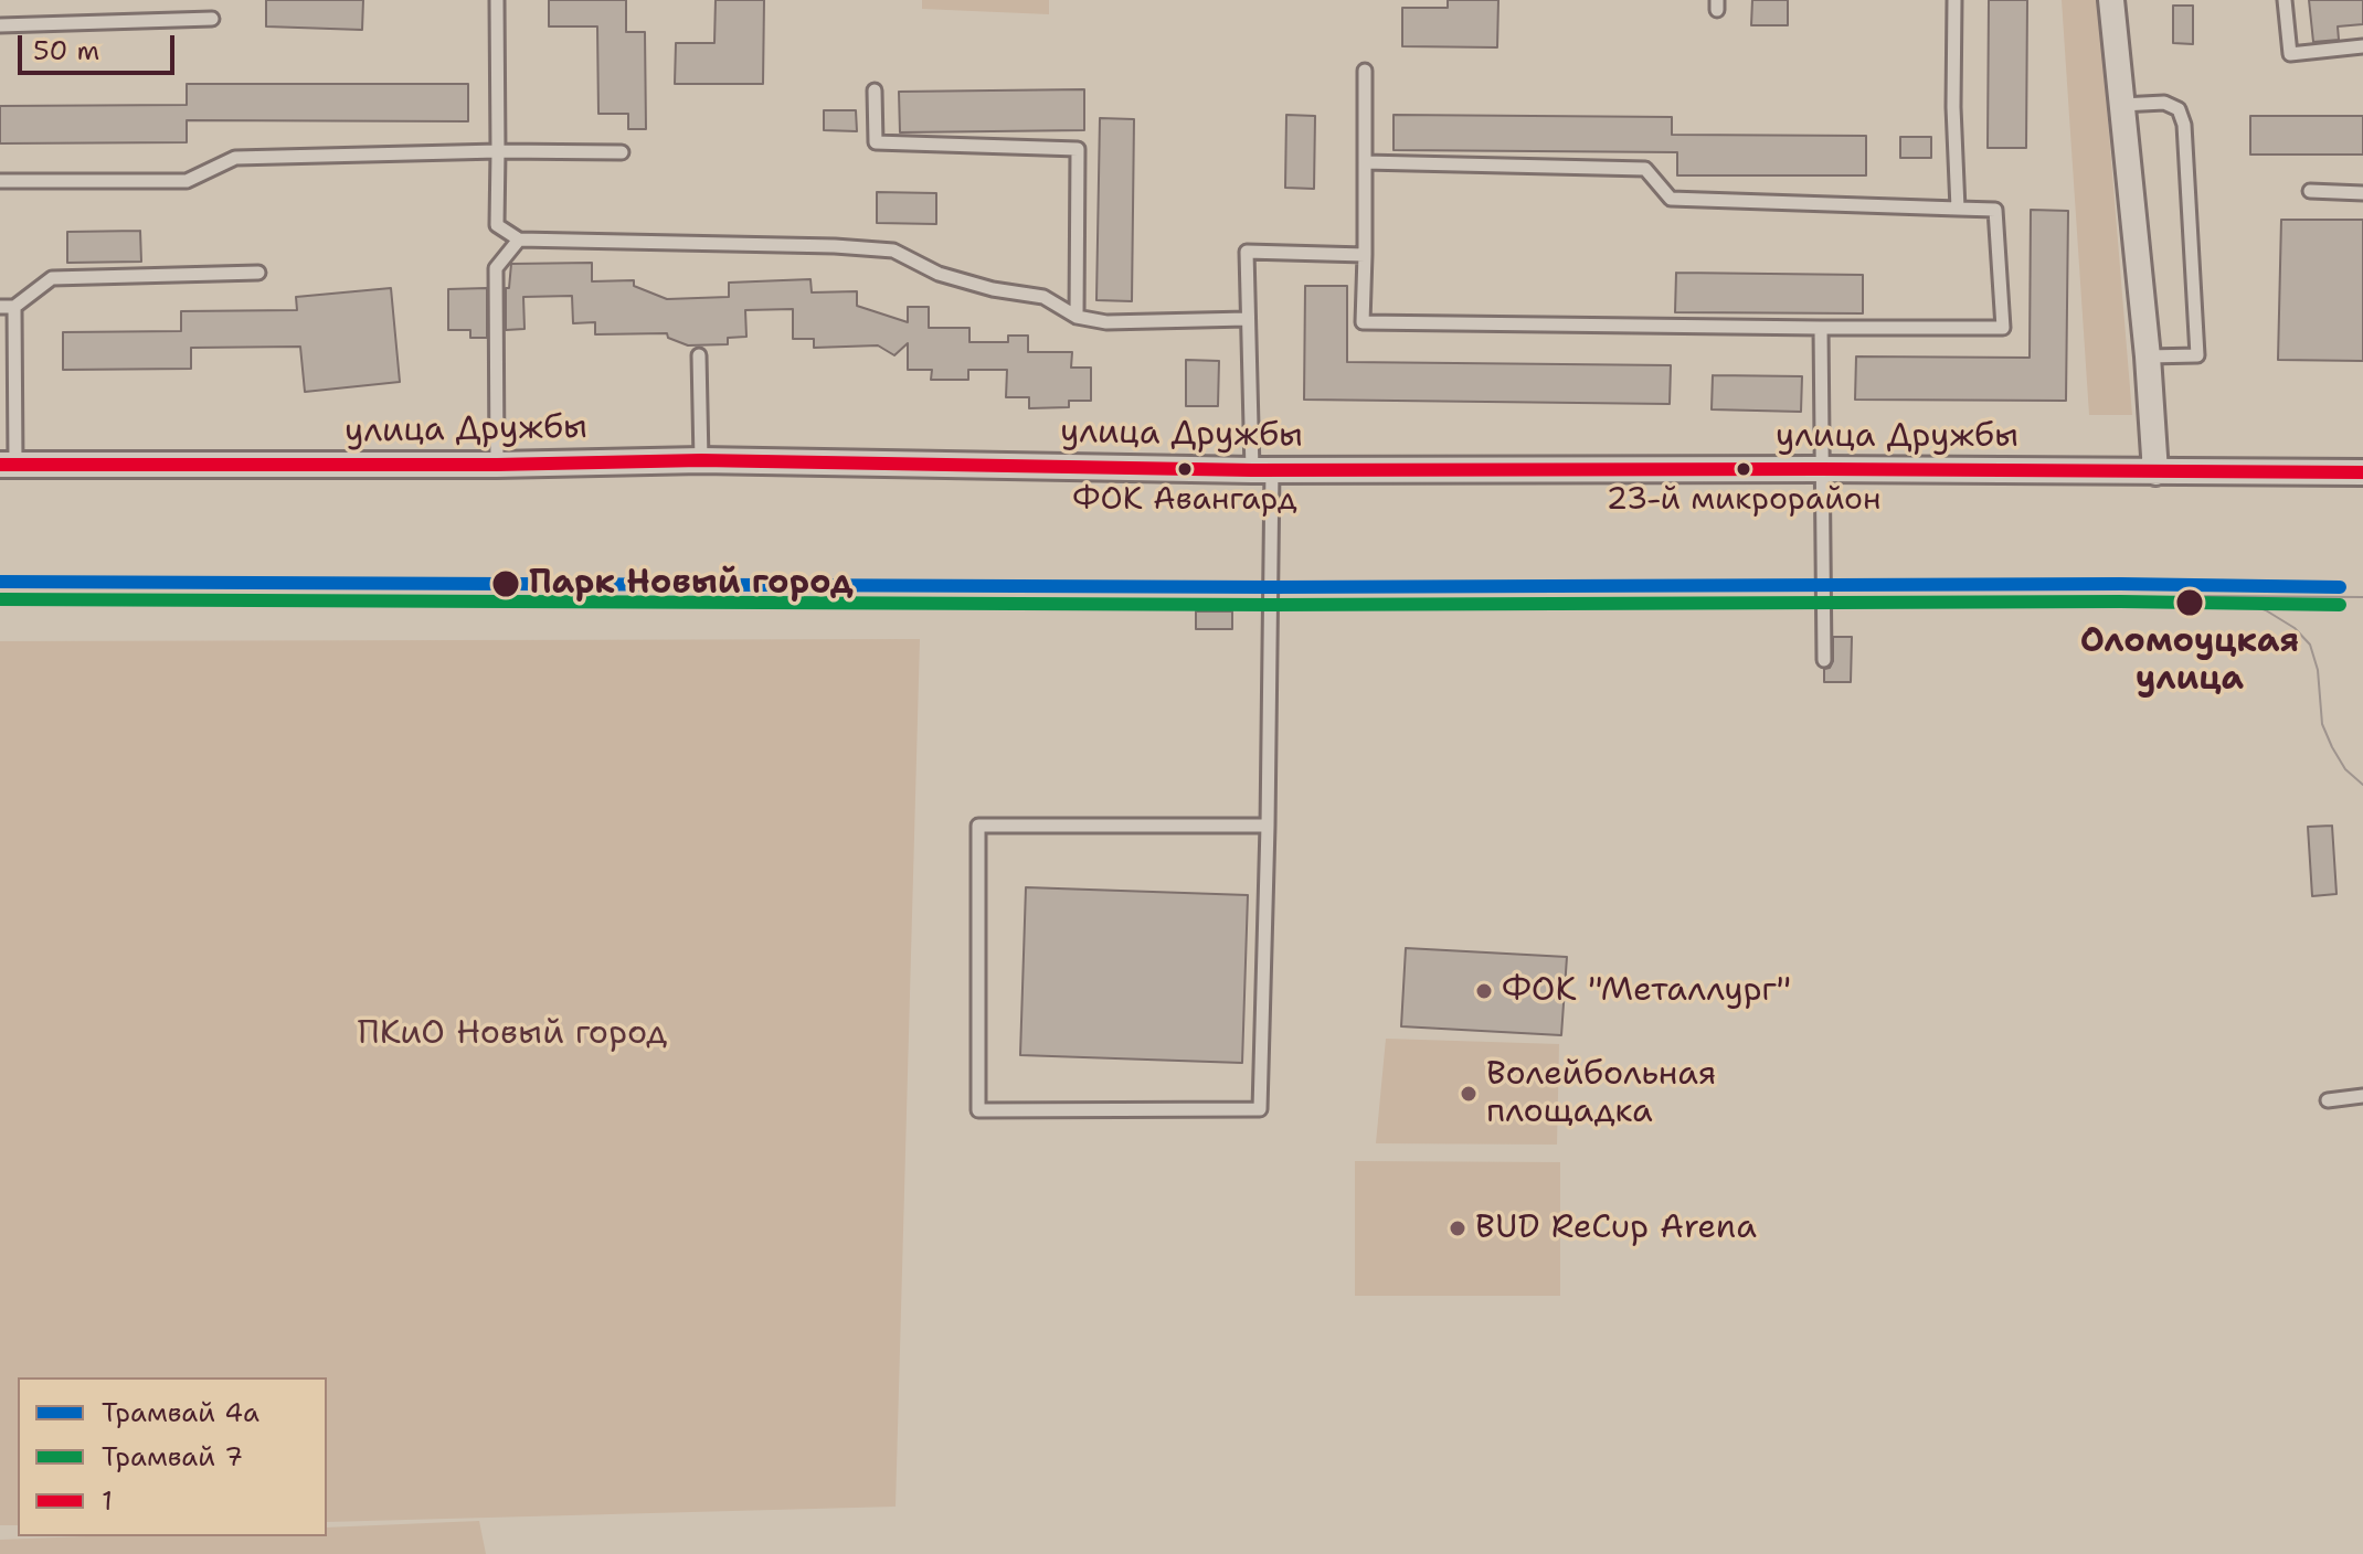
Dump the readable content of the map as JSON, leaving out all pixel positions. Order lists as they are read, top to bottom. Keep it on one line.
{"streets":{"street":["улица Дружбы"]},"parks":["ПКиО Новый город"],"places":["ФОК Авангард","23-й микрорайон","Парк Новый город","Оломоуцкая улица","ФОК \"Металлург\"","Волейбольная площадка","BUD ReCup Arena"],"lines":["transit line 1","tram line 4а","tram line 7"],"legend":["Трамвай 4а","Трамвай 7","1"],"scale_bar":"50 m"}
